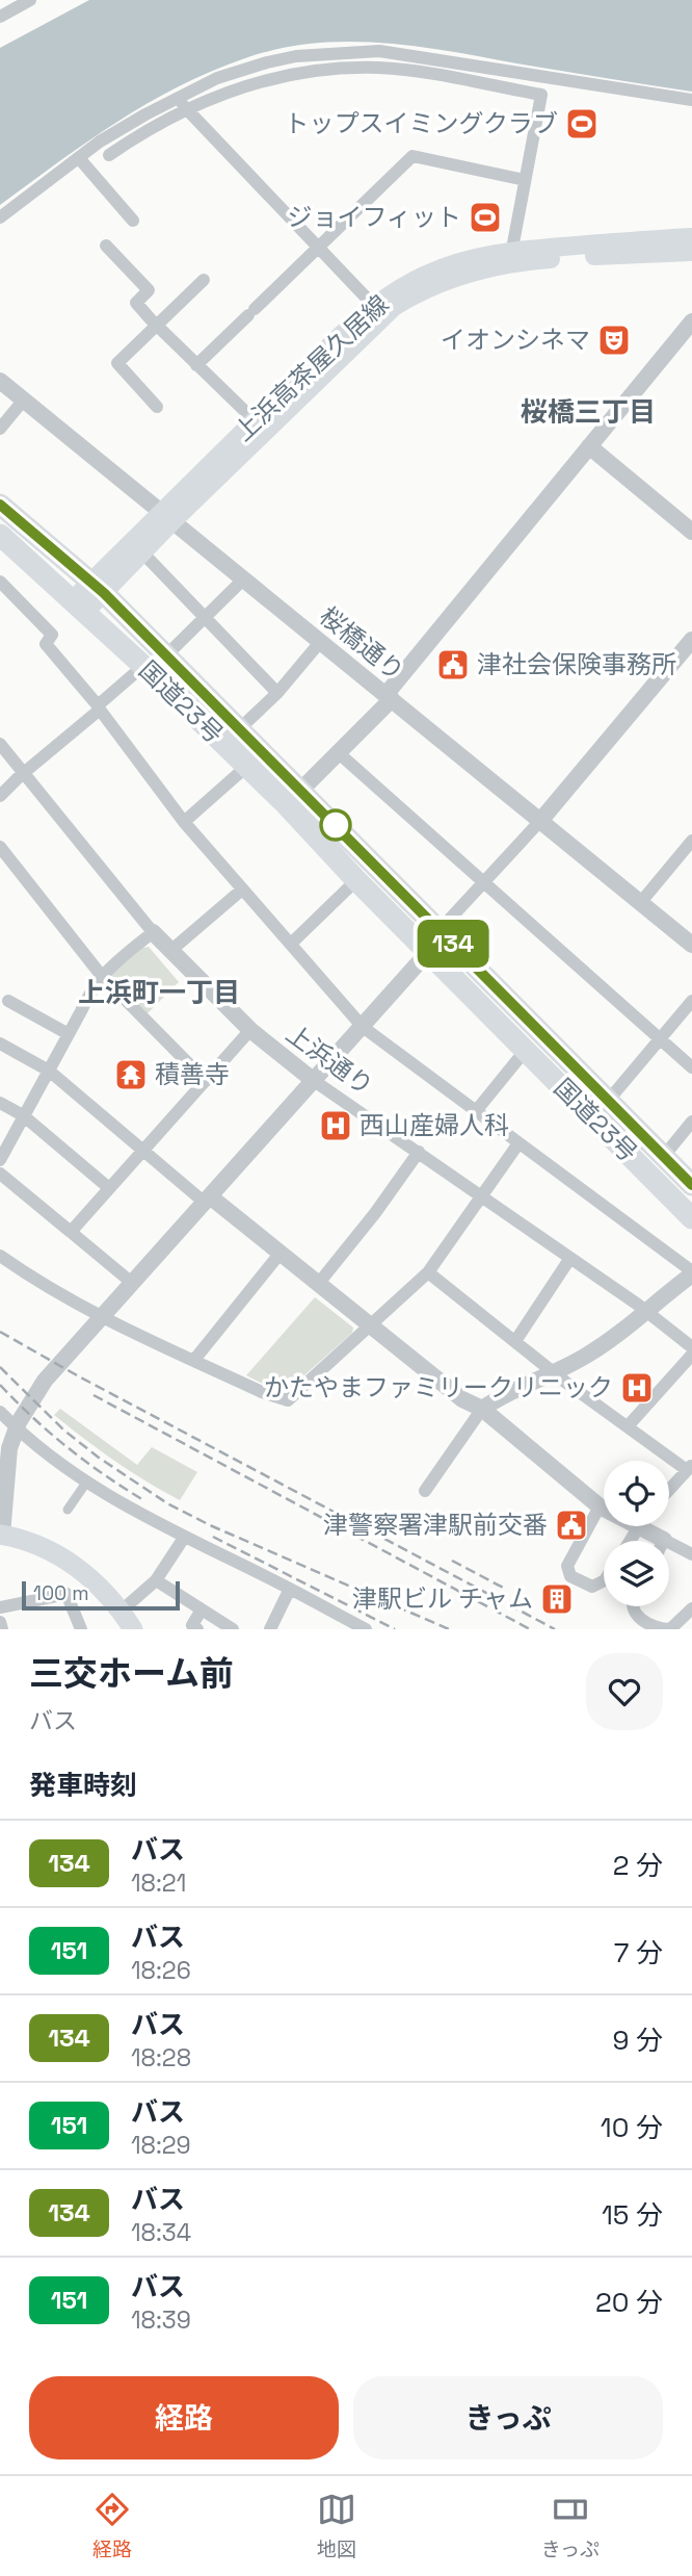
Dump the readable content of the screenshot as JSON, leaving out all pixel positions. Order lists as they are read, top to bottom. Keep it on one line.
{"streets":{"highway":["国道23号"],"main road":["上浜高茶屋久居線"],"street":["桜橋通り","上浜通り"]},"crossings":[["上浜高茶屋久居線","桜橋通り"],["上浜高茶屋久居線","国道23号"]],"districts":["桜橋三丁目","上浜町一丁目"],"places":{"sports":["トップスイミングクラブ","ジョイフィット"],"theatre":["イオンシネマ"],"public building":["津社会保険事務所","津警察署津駅前交番"],"temple":["積善寺"],"hospital":["西山産婦人科","かたやまファミリークリニック"],"building":["津駅ビル チャム"]},"lines":["bus line 134"],"scale_bar":"100 m","page":{"on_map":"134","scale":"100 m","heading":[["三交ホーム前","バス"],"発車時刻"],"list":[{"mark":"134","name":"バス","note":"18:21","value":"2 分"},{"mark":"151","name":"バス","note":"18:26","value":"7 分"},{"mark":"134","name":"バス","note":"18:28","value":"9 分"},{"mark":"151","name":"バス","note":"18:29","value":"10 分"},{"mark":"134","name":"バス","note":"18:34","value":"15 分"},{"mark":"151","name":"バス","note":"18:39","value":"20 分"}],"buttons":["経路","きっぷ"],"tabs":["経路","地図","きっぷ"]}}
